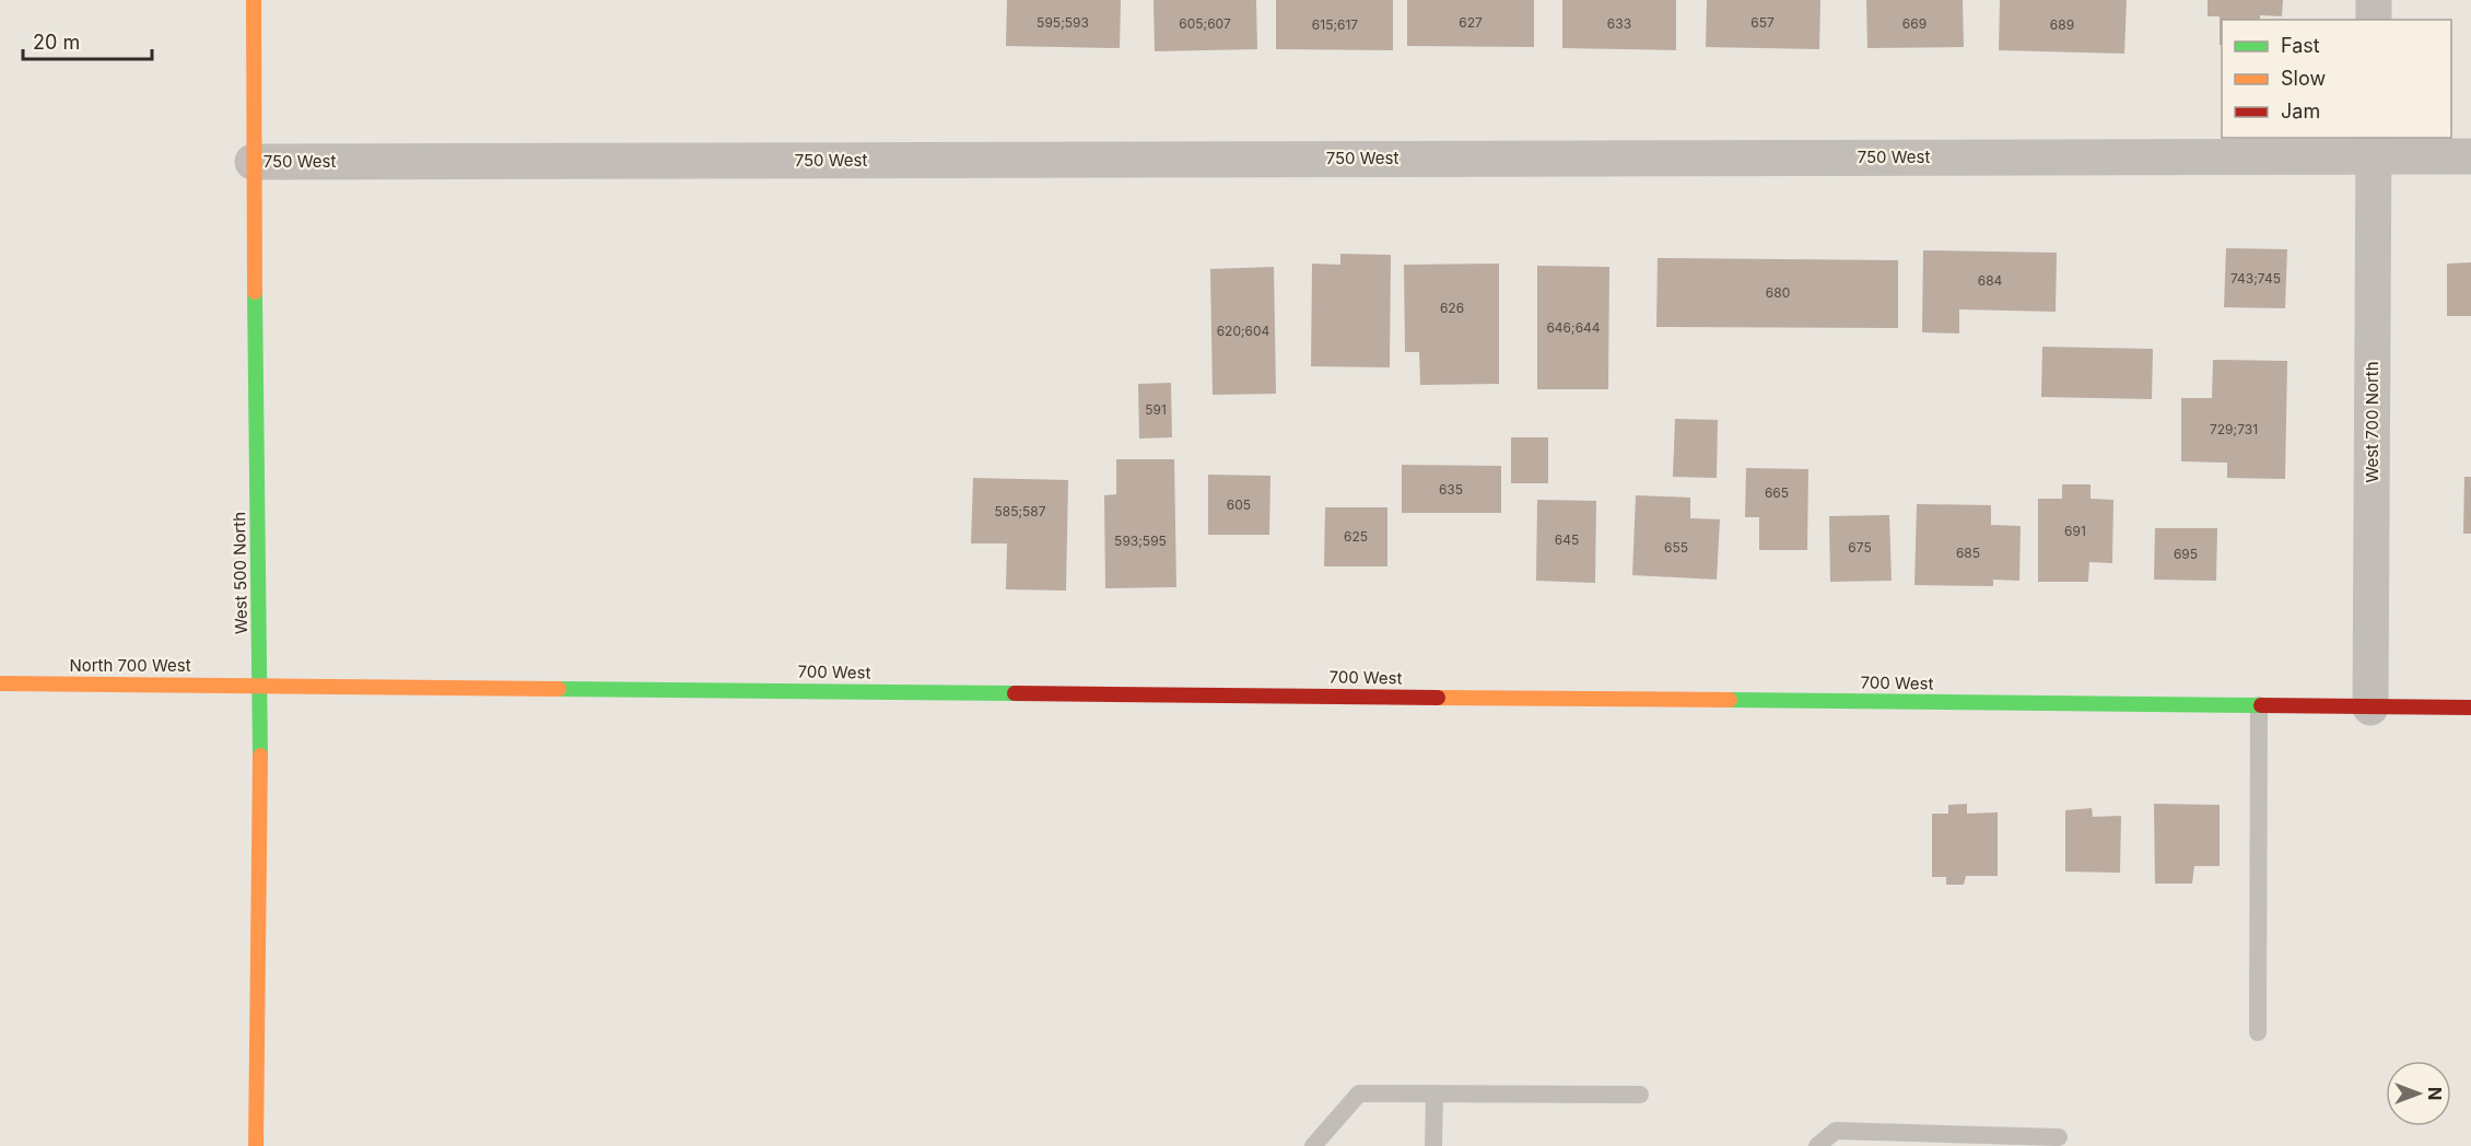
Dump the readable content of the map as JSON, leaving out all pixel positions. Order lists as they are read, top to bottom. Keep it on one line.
{"streets":{"street":["750 West","West 700 North","West 500 North","North 700 West","700 West"]},"crossings":[["750 West","West 700 North"],["750 West","West 500 North"],["West 700 North","700 West"],["West 500 North","North 700 West"],["West 500 North","700 West"],["North 700 West","700 West"]],"house_numbers":["595;593","627","657","605;607","633","669","615;617","689","743;745","684","680","626","646;644","620;604","591","729;731","635","665","605","585;587","691","625","645","593;595","655","675","685","695"],"legend":["Fast","Slow","Jam"],"scale_bar":"20 m","north":"right"}
